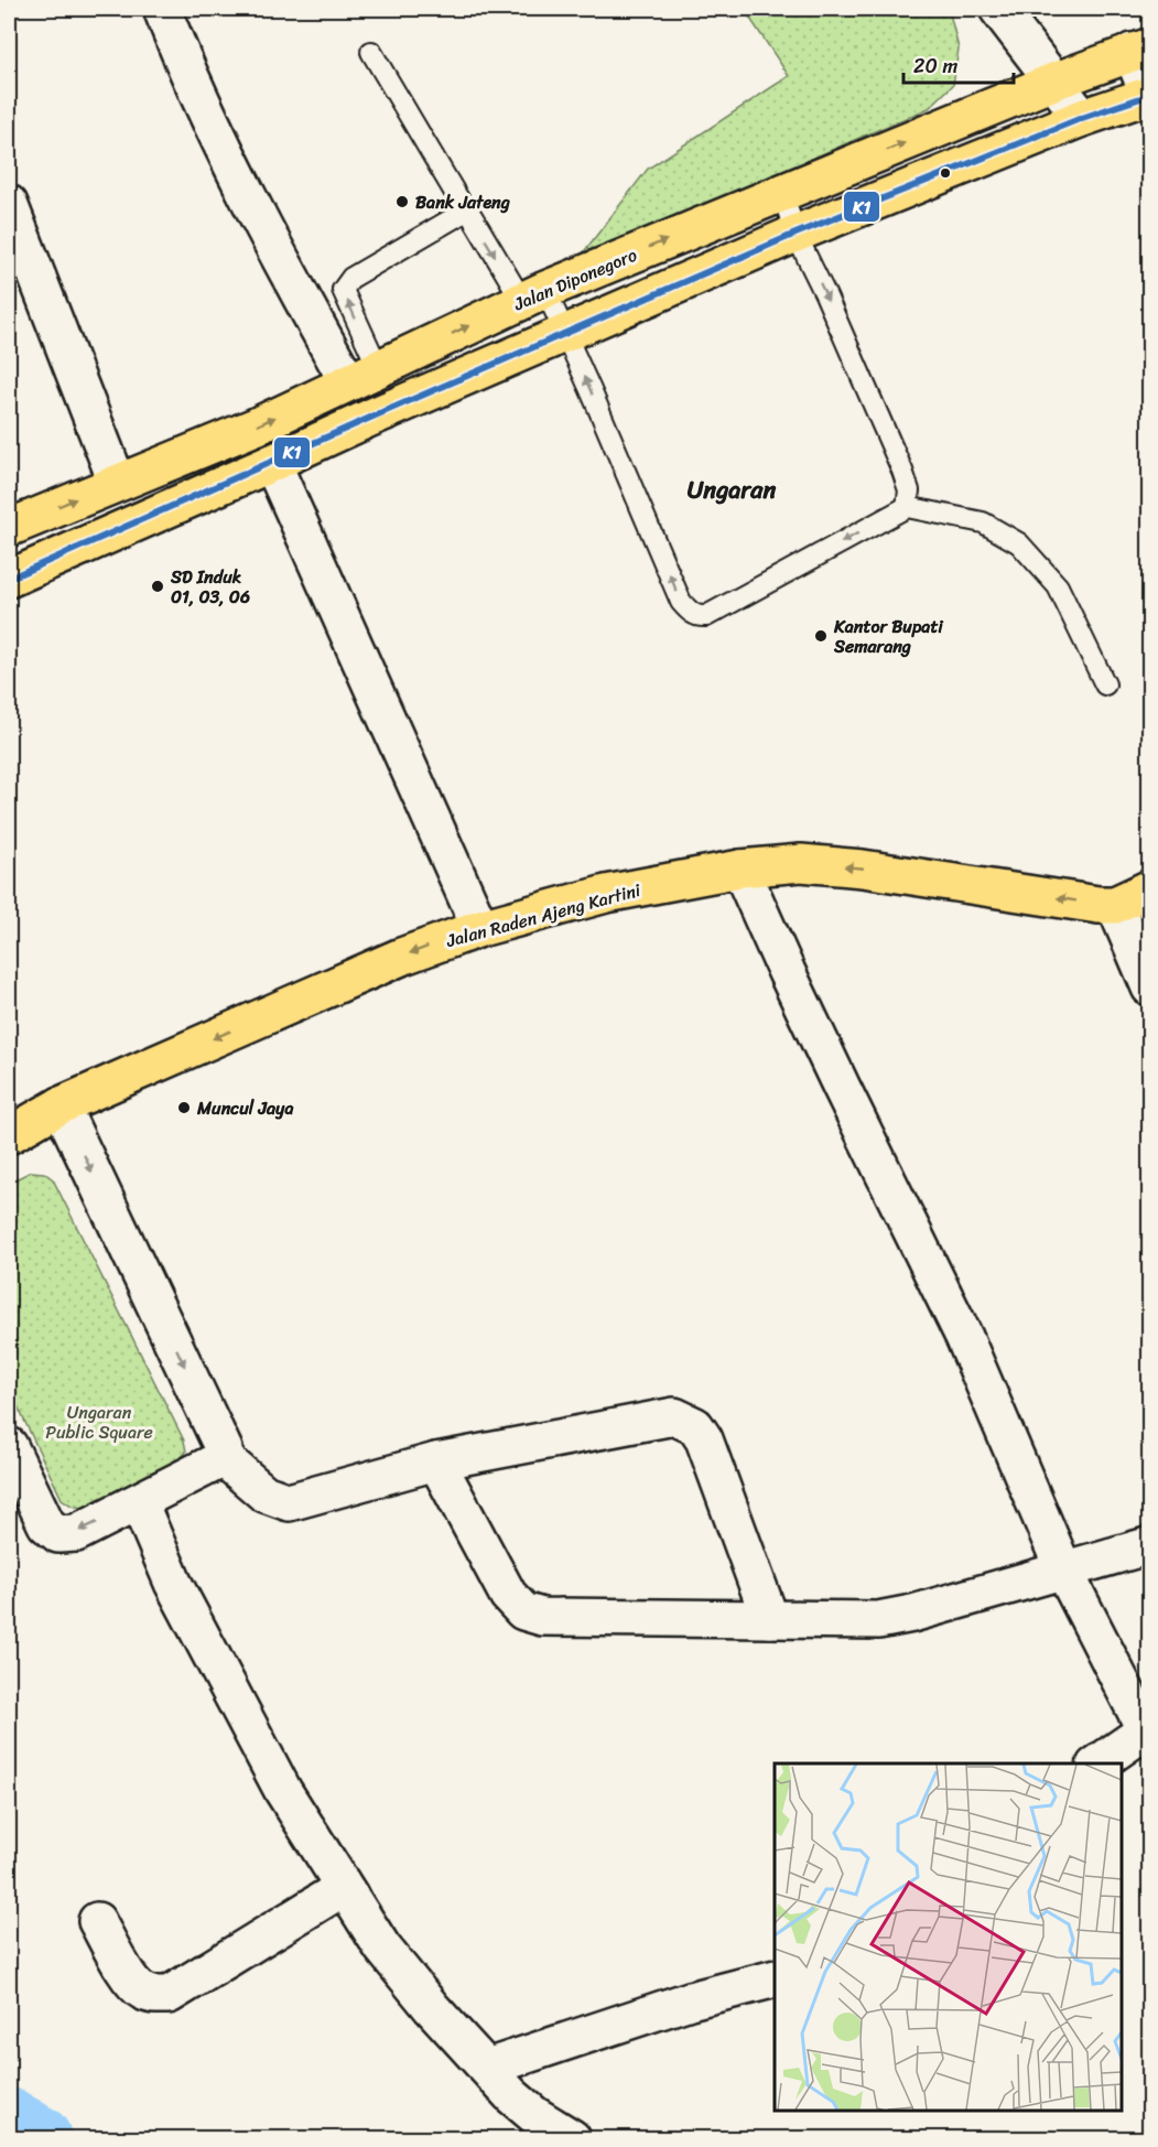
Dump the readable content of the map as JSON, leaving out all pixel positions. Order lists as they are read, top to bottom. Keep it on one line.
{"streets":{"main road":["Jalan Diponegoro","Jalan Raden Ajeng Kartini"]},"one_way":["Jalan Raden Ajeng Kartini"],"districts":["Ungaran"],"parks":["Ungaran Public Square"],"places":["Bank Jateng","SD Induk 01, 03, 06","Kantor Bupati Semarang","Muncul Jaya"],"lines":["transit line K1"],"scale_bar":"20 m"}
